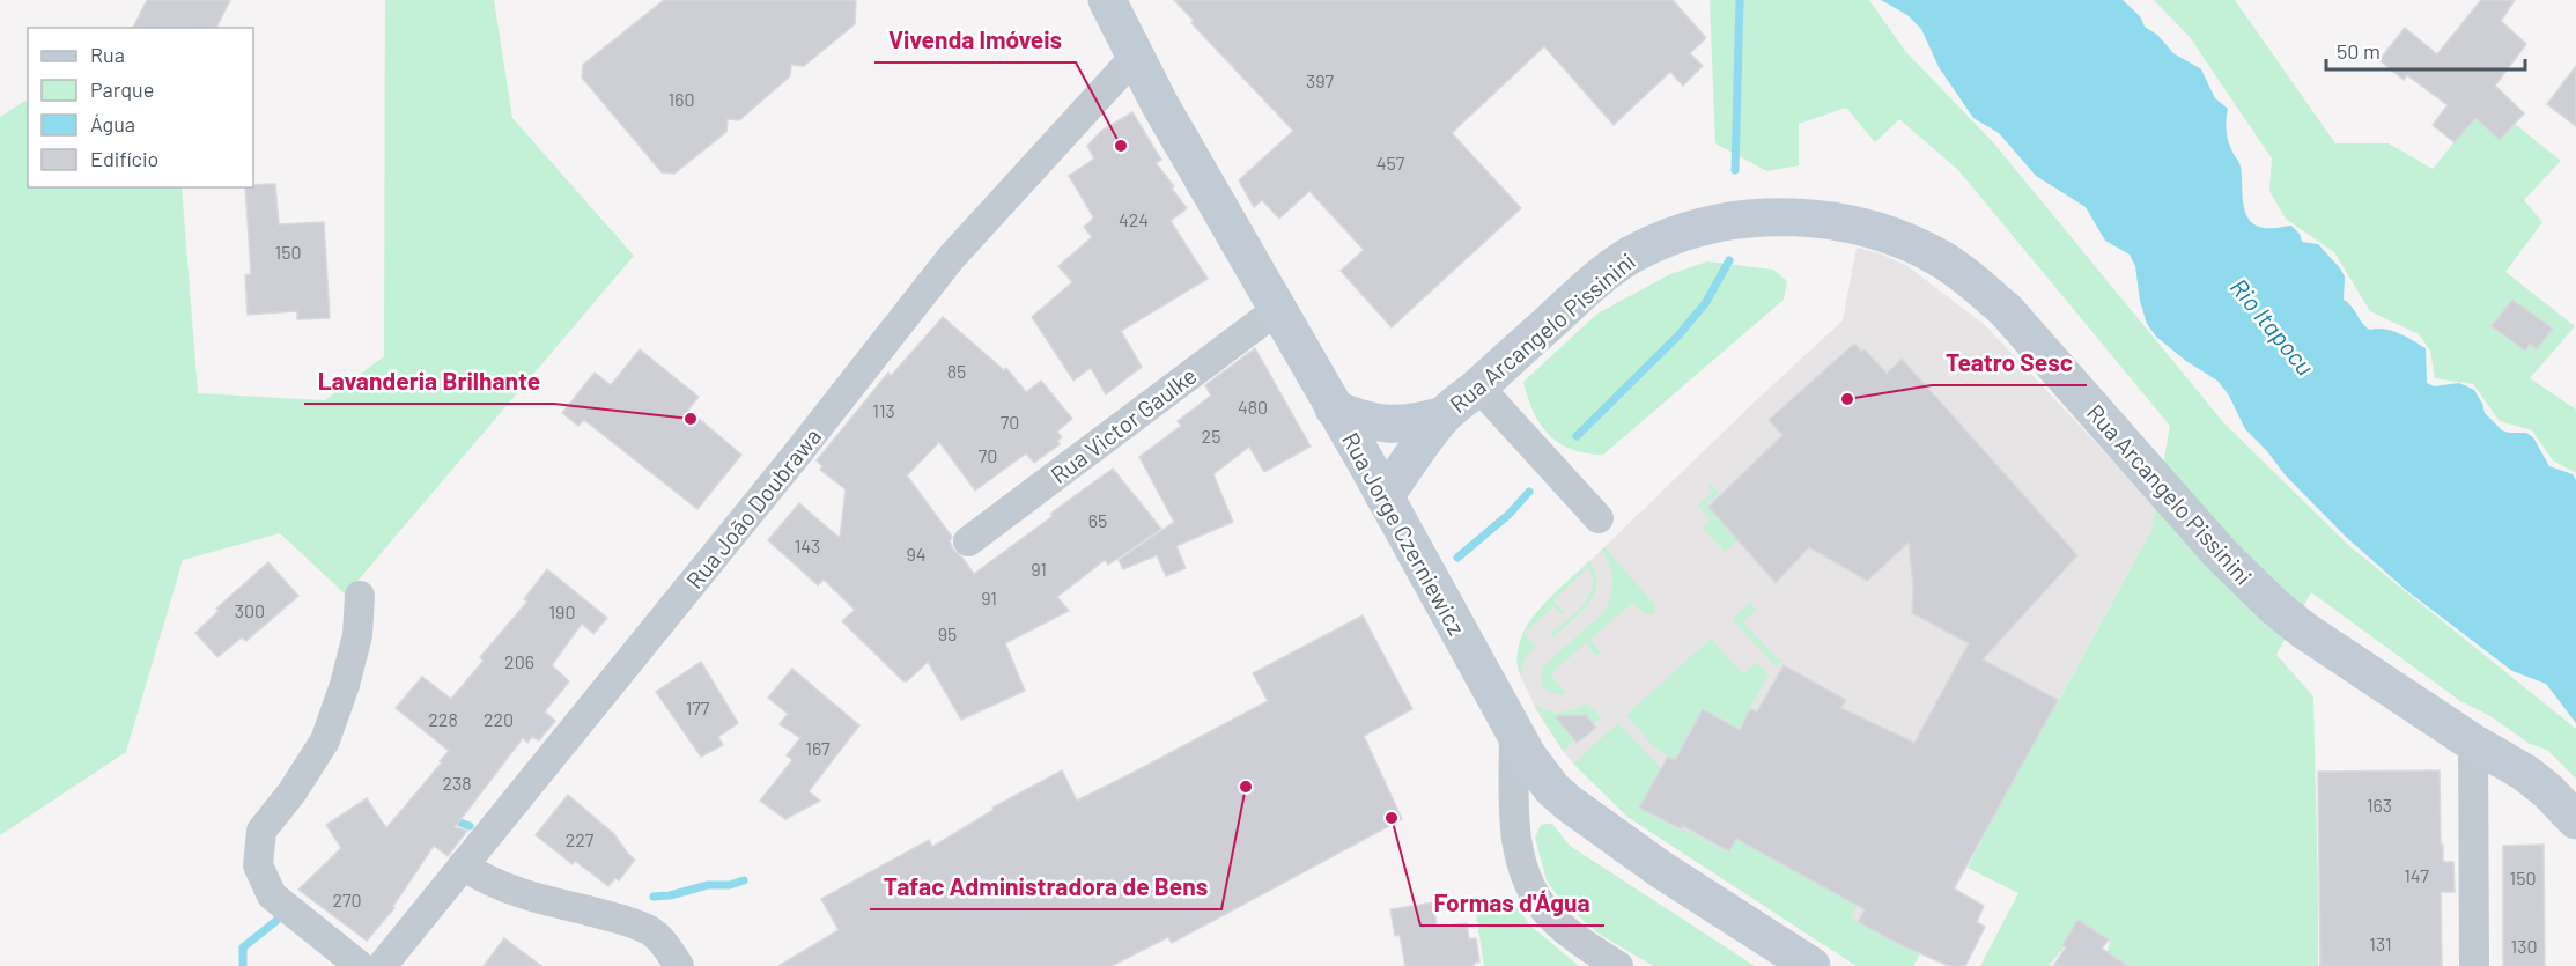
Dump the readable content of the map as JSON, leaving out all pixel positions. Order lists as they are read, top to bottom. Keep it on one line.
{"streets":{"main road":["Rua Arcangelo Pissinini","Rua Jorge Czerniewicz"],"street":["Rua Victor Gaulke","Rua João Doubrawa"]},"crossings":[["Rua Arcangelo Pissinini","Rua Jorge Czerniewicz"],["Rua Victor Gaulke","Rua Jorge Czerniewicz"],["Rua João Doubrawa","Rua Jorge Czerniewicz"]],"water":["Rio Itapocu"],"places":["Vivenda Imóveis","Teatro Sesc","Lavanderia Brilhante","Tafac Administradora de Bens","Formas d'Água"],"house_numbers":["397","160","457","424","150","85","480","113","70","25","70","65","143","94","91","91","300","190","95","206","177","228","220","167","238","163","227","147","150","270","131","130"],"legend":["Rua","Parque","Água","Edifício"],"scale_bar":"50 m"}
